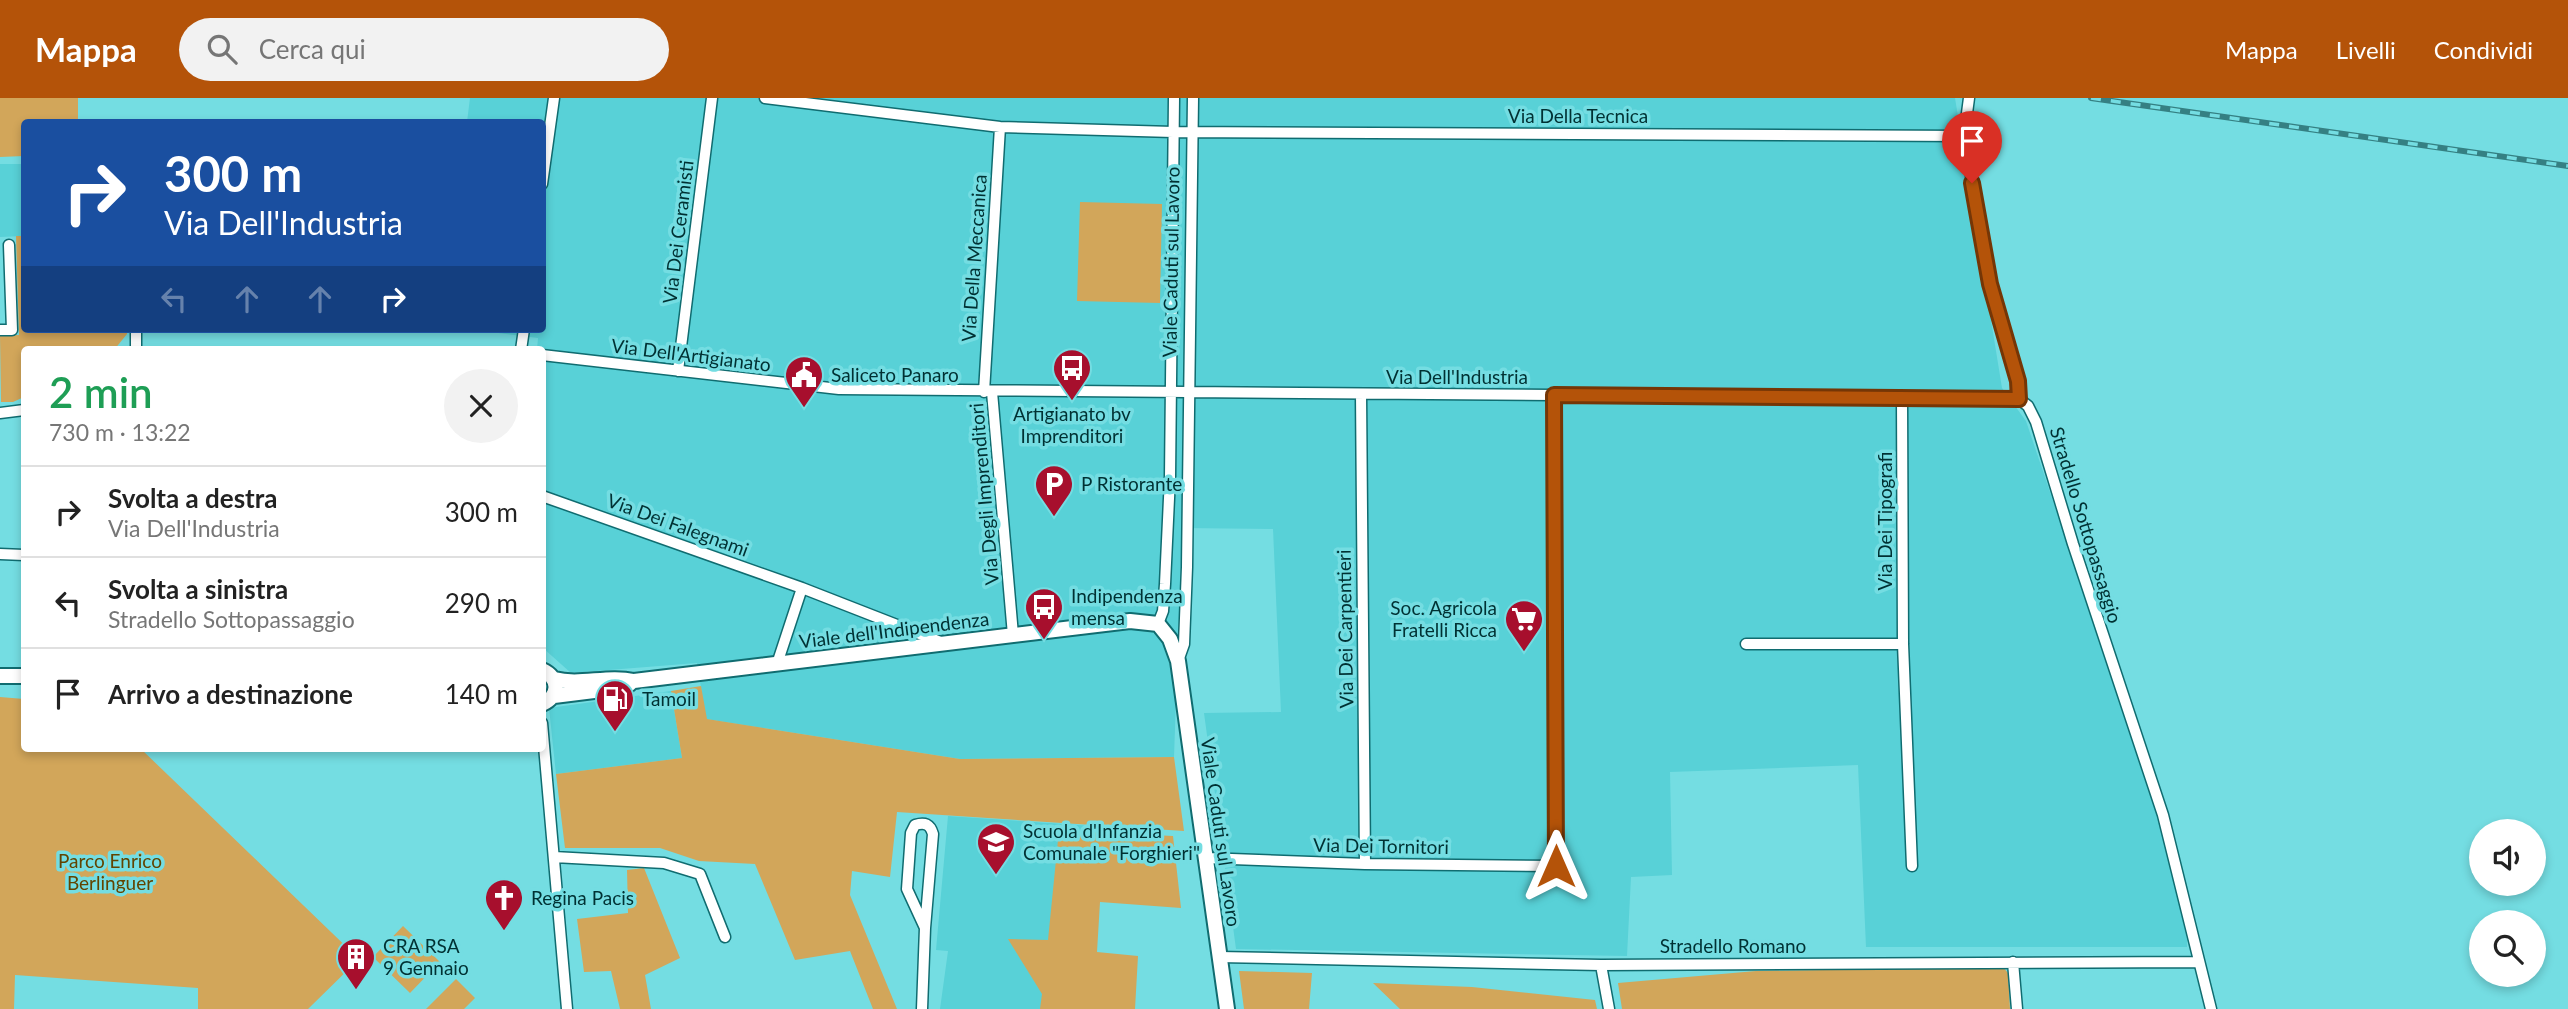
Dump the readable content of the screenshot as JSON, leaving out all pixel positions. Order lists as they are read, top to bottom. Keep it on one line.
{"streets":{"street":["Via Della Tecnica","Via Dei Ceramisti","Via Della Meccanica","Viale Caduti sul Lavoro","Via Dell'Artigianato","Via Dell'Industria","Via Degli Imprenditori","Via Dei Tipografi","Via Dei Falegnami","Stradello Sottopassaggio","Via Dei Carpentieri","Viale dell'Indipendenza","Via Dei Tornitori","Stradello Romano"]},"crossings":[["Via Della Tecnica","Viale Caduti sul Lavoro"],["Via Della Tecnica","Stradello Sottopassaggio"],["Via Dei Ceramisti","Via Dell'Artigianato"],["Via Della Meccanica","Via Dell'Artigianato"],["Via Della Meccanica","Via Degli Imprenditori"],["Viale Caduti sul Lavoro","Via Dell'Artigianato"],["Viale Caduti sul Lavoro","Via Dell'Industria"],["Viale Caduti sul Lavoro","Viale dell'Indipendenza"],["Viale Caduti sul Lavoro","Via Dei Tornitori"],["Viale Caduti sul Lavoro","Stradello Romano"],["Via Dell'Artigianato","Via Degli Imprenditori"],["Via Dell'Industria","Via Dei Tipografi"],["Via Dell'Industria","Stradello Sottopassaggio"],["Via Dell'Industria","Via Dei Carpentieri"],["Via Dell'Industria","Via Dei Tornitori"],["Via Degli Imprenditori","Viale dell'Indipendenza"],["Via Dei Falegnami","Viale dell'Indipendenza"],["Stradello Sottopassaggio","Stradello Romano"],["Via Dei Carpentieri","Via Dei Tornitori"]],"parks":["Parco Enrico Berlinguer"],"places":{"bus stop":["Artigianato bv Imprenditori","Indipendenza mensa"],"public building":["Saliceto Panaro"],"parking":["P Ristorante"],"supermarket":["Soc. Agricola Fratelli Ricca"],"fuel station":["Tamoil"],"school or university":["Scuola d'Infanzia Comunale \"Forghieri\""],"church":["Regina Pacis"],"building":["CRA RSA 9 Gennaio"]},"page":{"header":"Mappa","search":"Cerca qui","nav":["Mappa","Livelli","Condividi"],"turn":["300 m","Via Dell'Industria"],"heading":["2 min","730 m · 13:22"],"list":[{"name":"Svolta a destra","note":"Via Dell'Industria","value":"300 m"},{"name":"Svolta a sinistra","note":"Stradello Sottopassaggio","value":"290 m"},{"name":"Arrivo a destinazione","value":"140 m"}]}}
